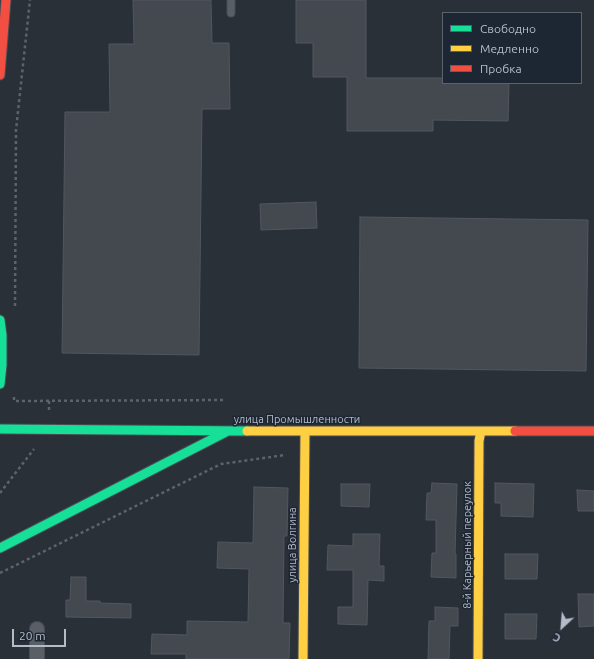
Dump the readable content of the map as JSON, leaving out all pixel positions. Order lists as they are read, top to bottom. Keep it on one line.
{"streets":{"main road":["улица Промышленности","улица Волгина","8-й Карьерный переулок"]},"crossings":[["улица Промышленности","улица Волгина"],["улица Промышленности","8-й Карьерный переулок"]],"legend":["Свободно","Медленно","Пробка"],"scale_bar":"20 m","north":"bottom left"}
